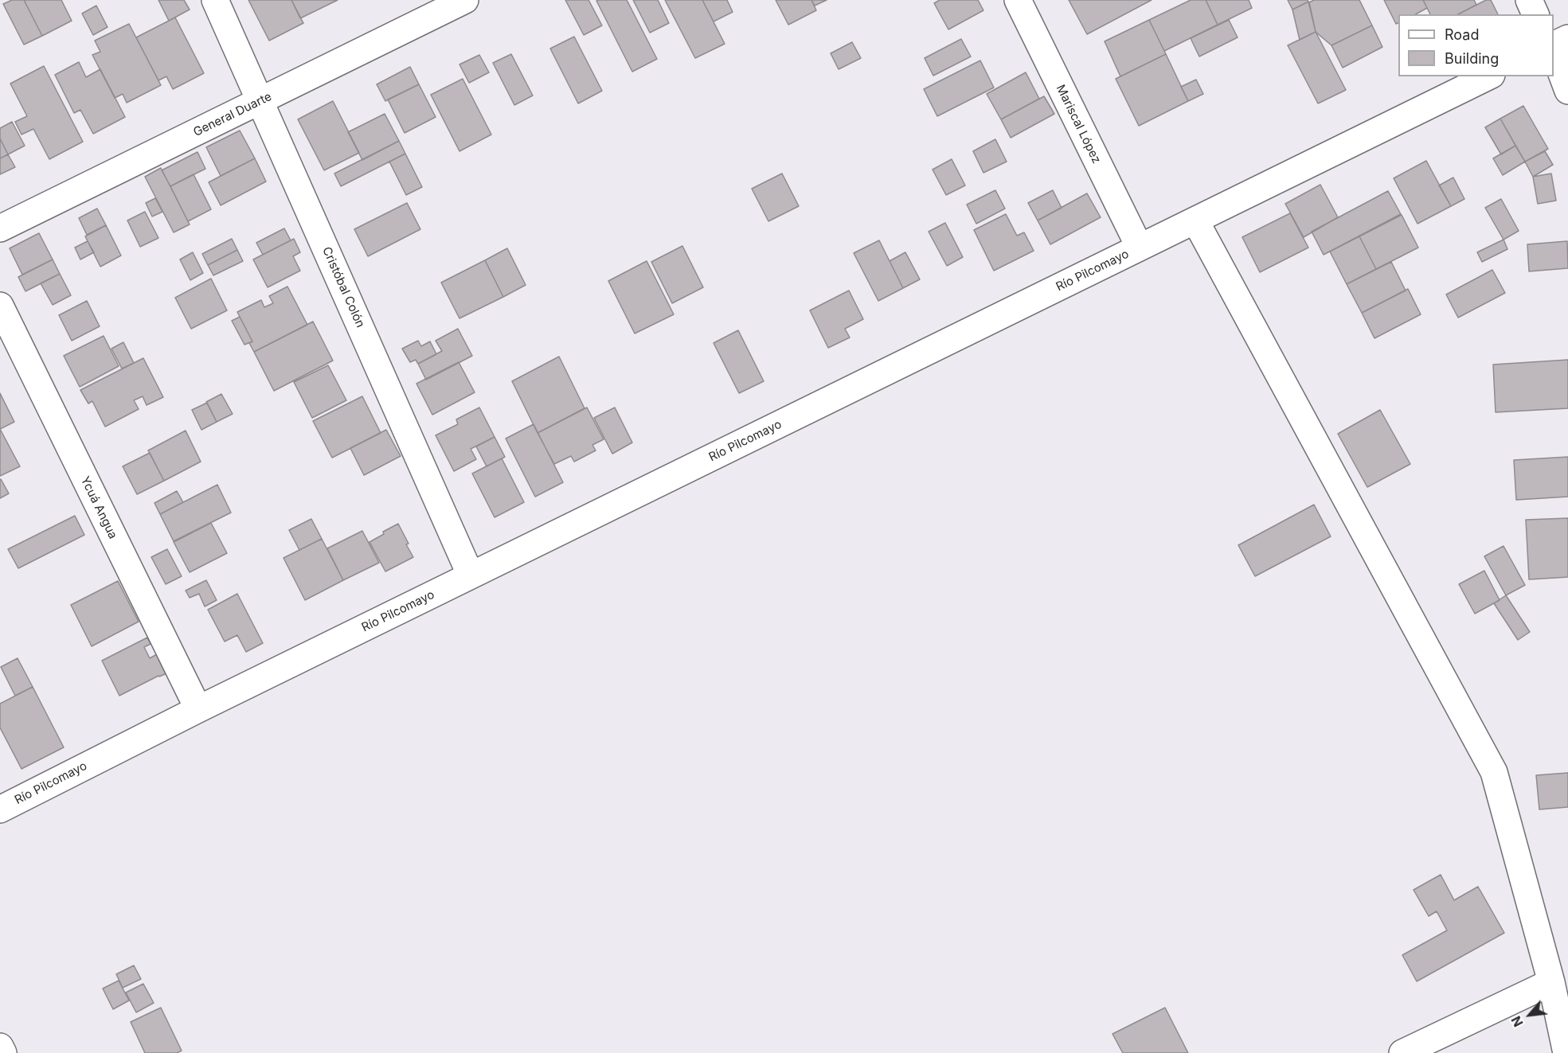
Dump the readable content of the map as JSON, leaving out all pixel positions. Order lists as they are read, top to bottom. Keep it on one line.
{"streets":{"street":["General Duarte","Mariscal López","Río Pilcomayo","Cristóbal Colón","Ycuá Angua"]},"crossings":[["General Duarte","Cristóbal Colón"],["Mariscal López","Río Pilcomayo"],["Río Pilcomayo","Cristóbal Colón"],["Río Pilcomayo","Ycuá Angua"]],"legend":["Road","Building"],"north":"bottom left"}
